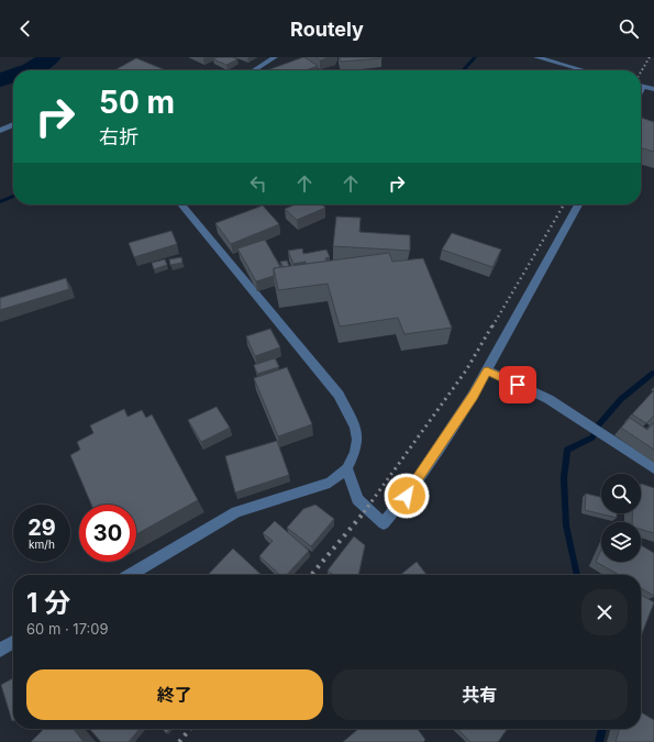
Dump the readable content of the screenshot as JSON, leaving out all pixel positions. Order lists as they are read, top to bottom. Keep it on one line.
{"page":{"header":"Routely","turn":["50 m","右折"],"speed":"29 km/h","limit":"30","heading":["1 分","60 m · 17:09"],"buttons":["終了","共有"]}}
